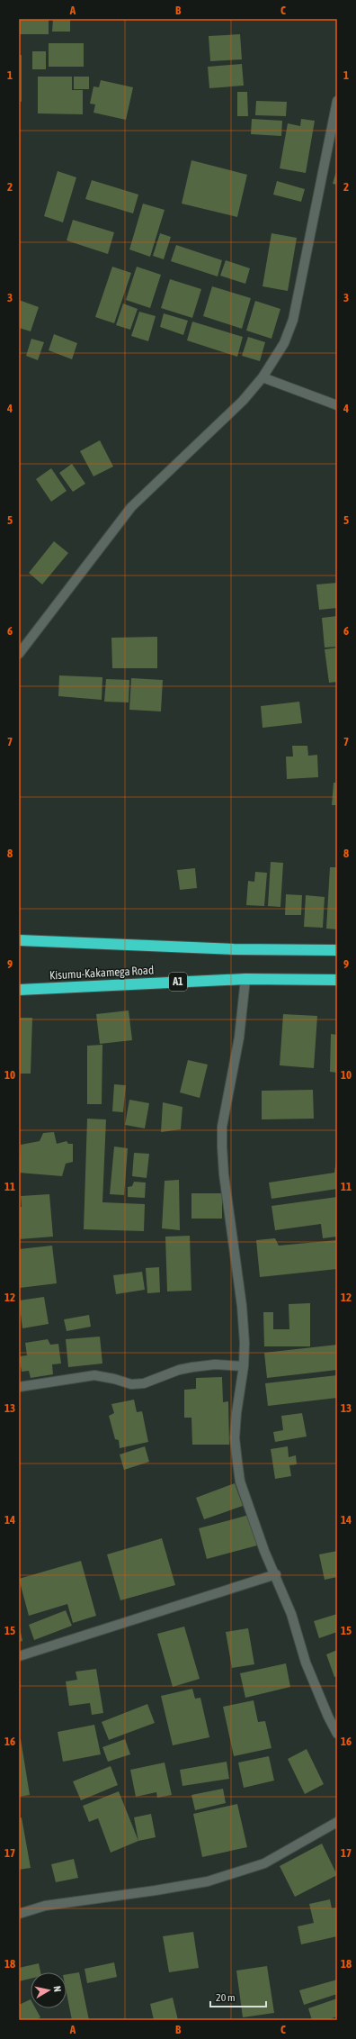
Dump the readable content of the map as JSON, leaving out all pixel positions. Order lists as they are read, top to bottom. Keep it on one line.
{"streets":{"highway":["Kisumu-Kakamega Road","A1"]},"scale_bar":"20 m","north":"right","grid":{"columns":["A","B","C"],"rows":["1","2","3","4","5","6","7","8","9","10","11","12","13","14","15","16","17","18"]}}
